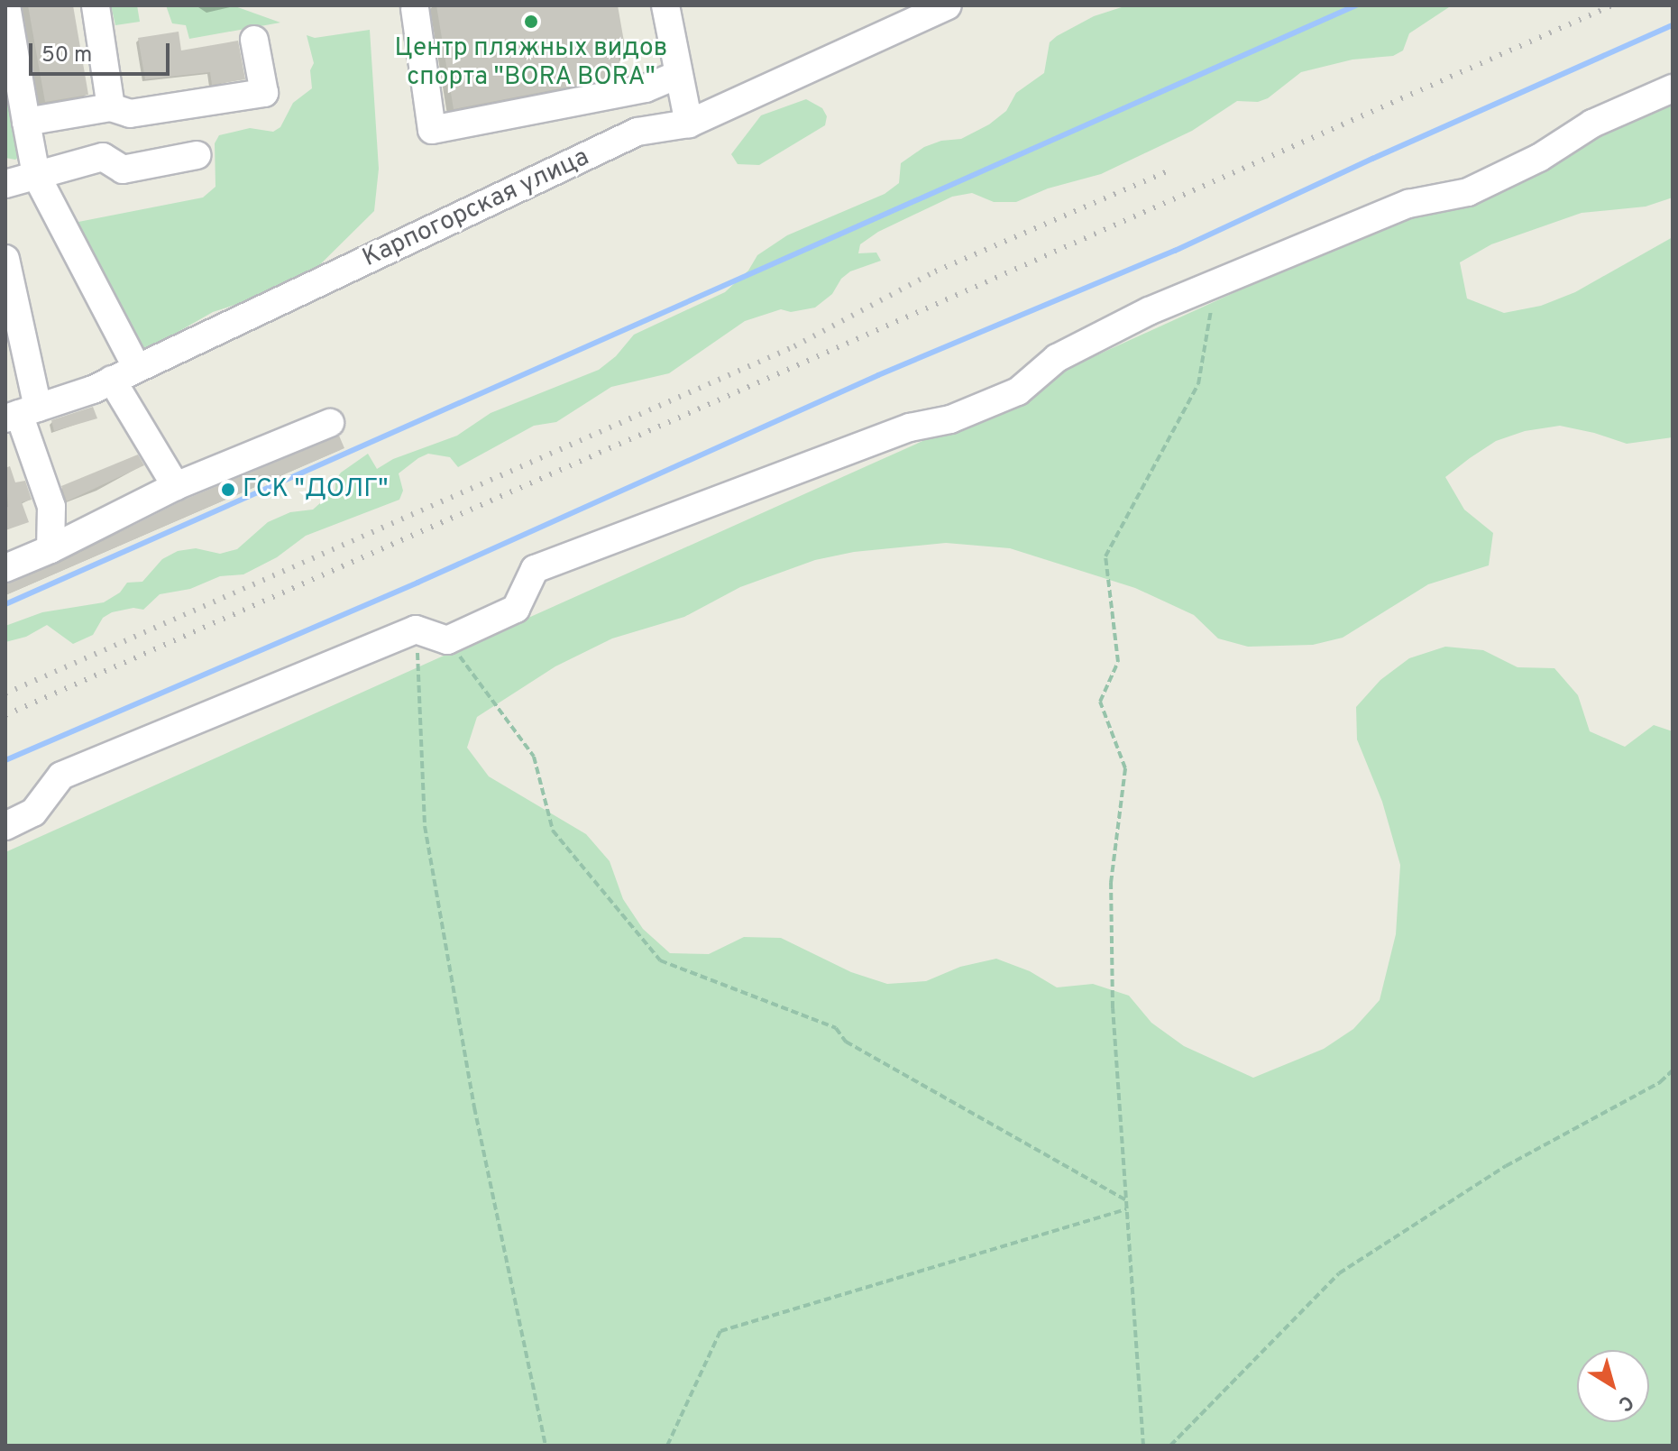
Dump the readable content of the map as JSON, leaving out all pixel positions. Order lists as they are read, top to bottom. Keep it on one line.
{"streets":{"lane":["Карпогорская улица"]},"places":["Центр пляжных видов спорта \"BORA BORA\"","ГСК \"ДОЛГ\""],"scale_bar":"50 m","north":"bottom right"}
